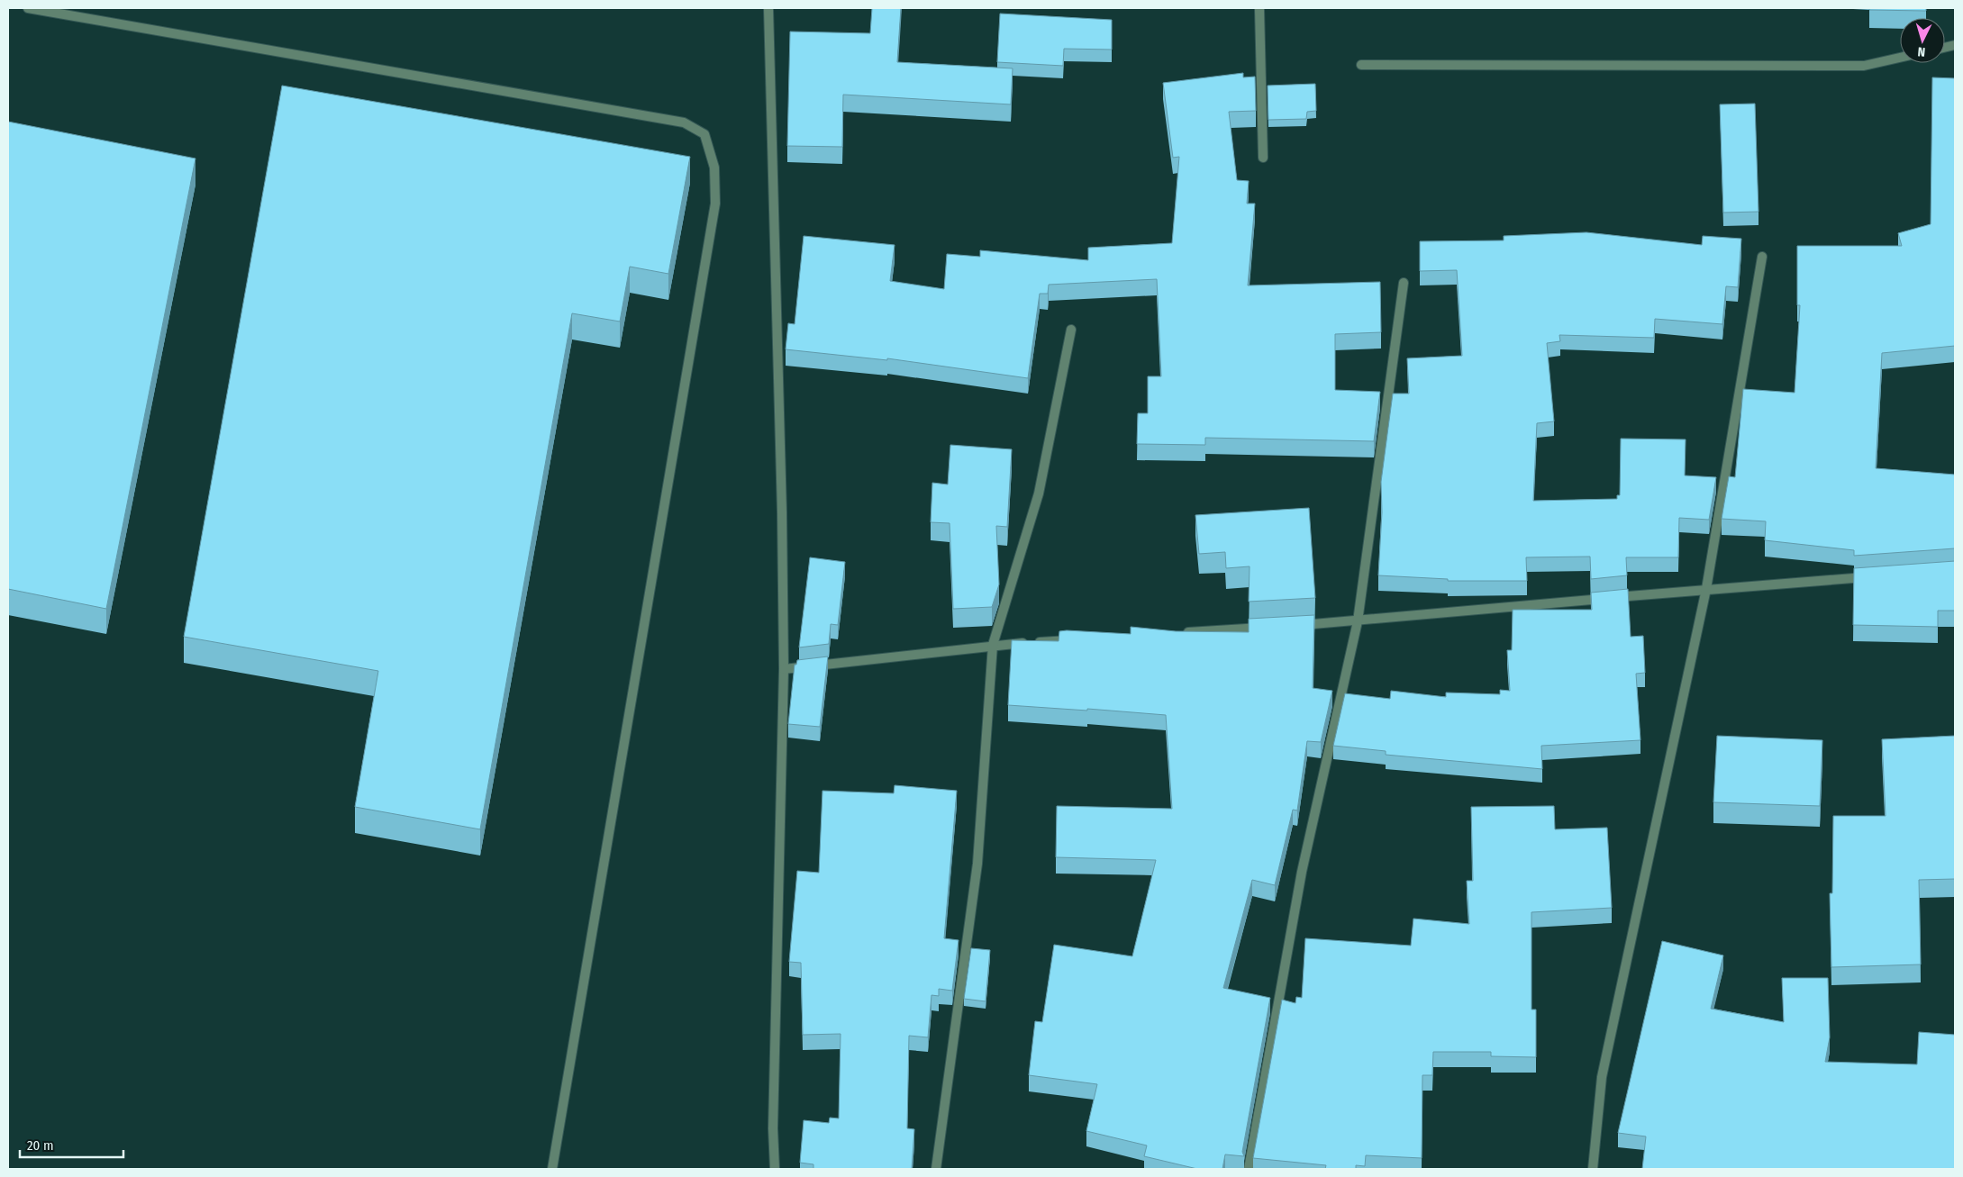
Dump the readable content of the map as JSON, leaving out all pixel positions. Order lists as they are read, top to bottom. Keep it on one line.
{"scale_bar":"20 m","north":"bottom"}
